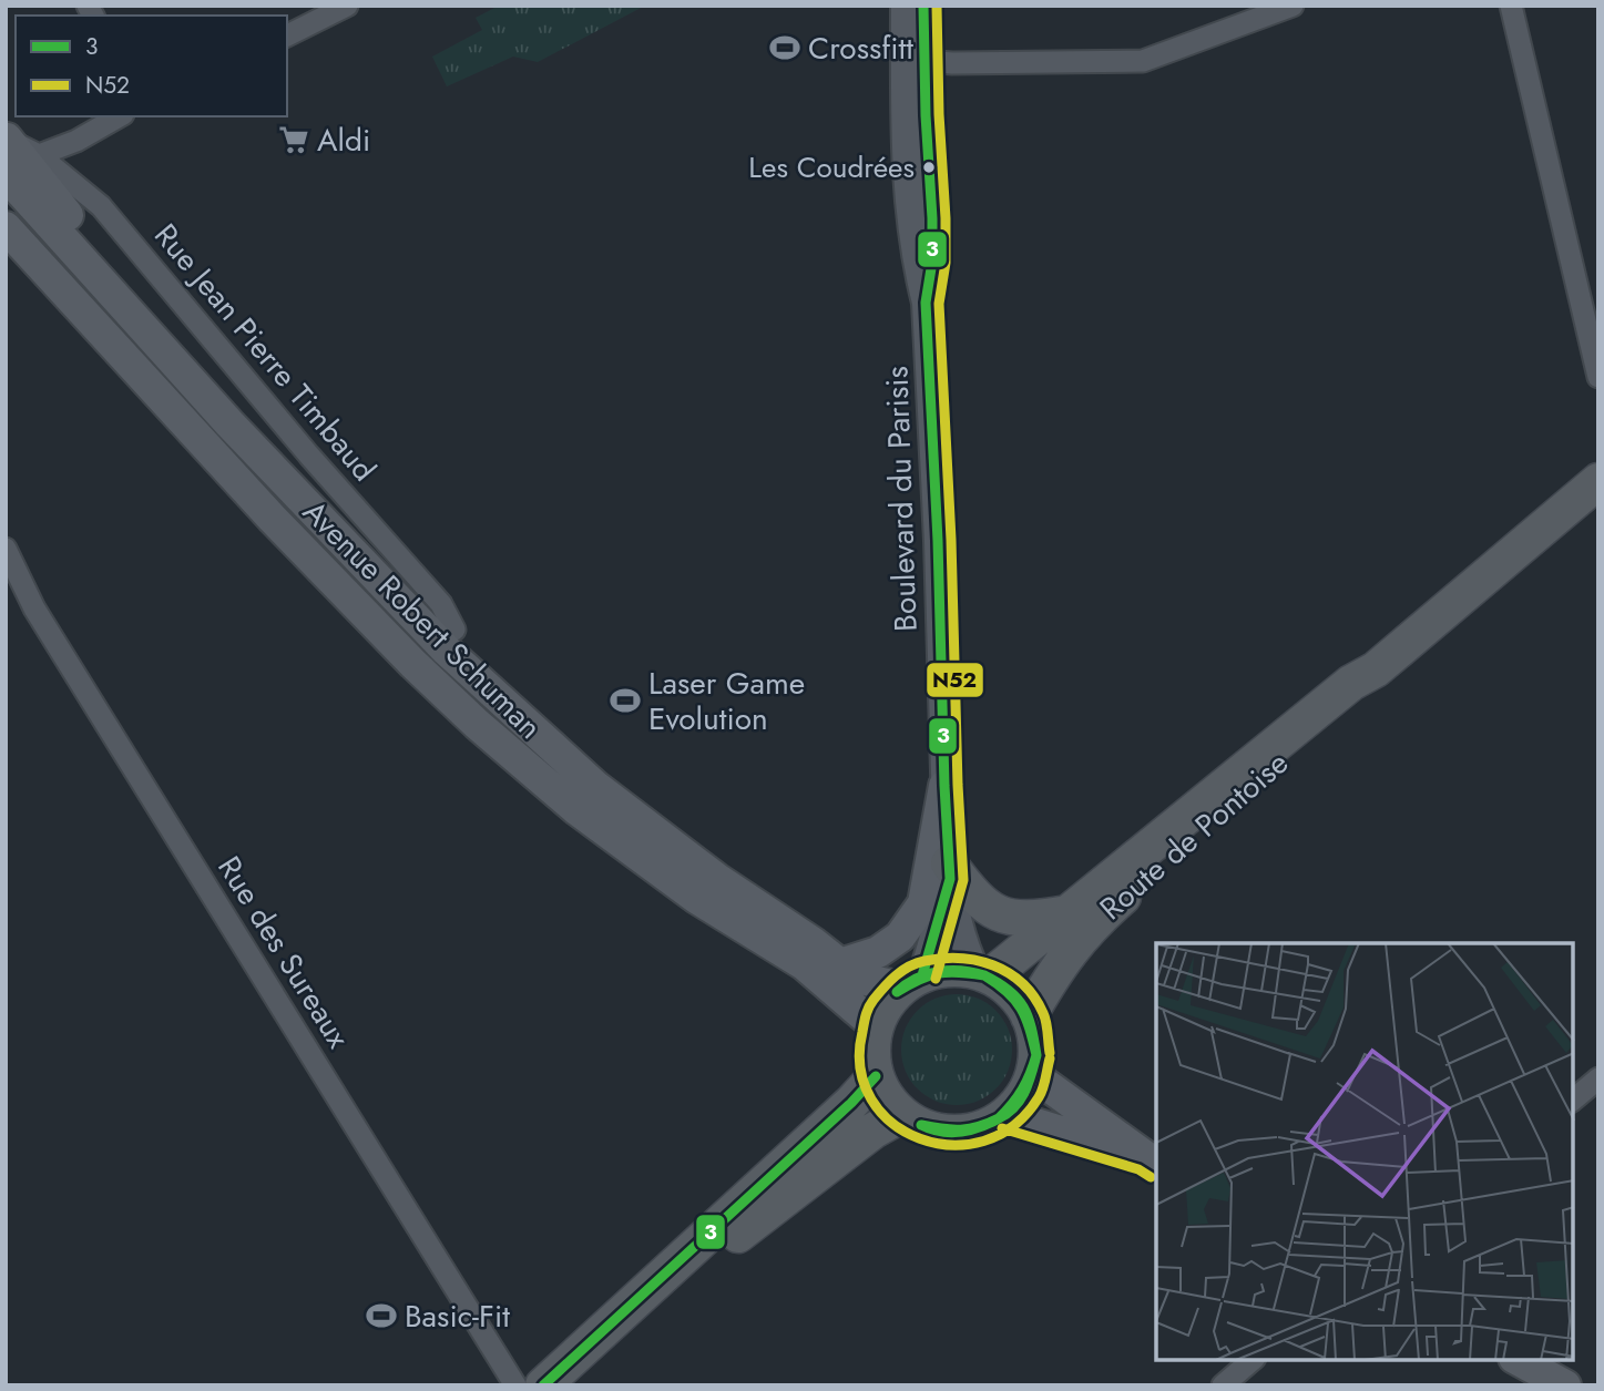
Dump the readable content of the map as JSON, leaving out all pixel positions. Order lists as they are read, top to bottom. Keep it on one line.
{"streets":{"main road":["Avenue Robert Schuman","Route de Pontoise"],"street":["Rue Jean Pierre Timbaud","Boulevard du Parisis","Rue des Sureaux"]},"crossings":[["Rue Jean Pierre Timbaud","Avenue Robert Schuman"],["Boulevard du Parisis","Avenue Robert Schuman"],["Boulevard du Parisis","Route de Pontoise"],["Avenue Robert Schuman","Route de Pontoise"]],"places":{"sports":["Crossfitt","Laser Game Evolution","Basic-Fit"],"supermarket":["Aldi"],"other":["Les Coudrées"]},"lines":["transit line 3","transit line N52"],"legend":["3","N52"]}
